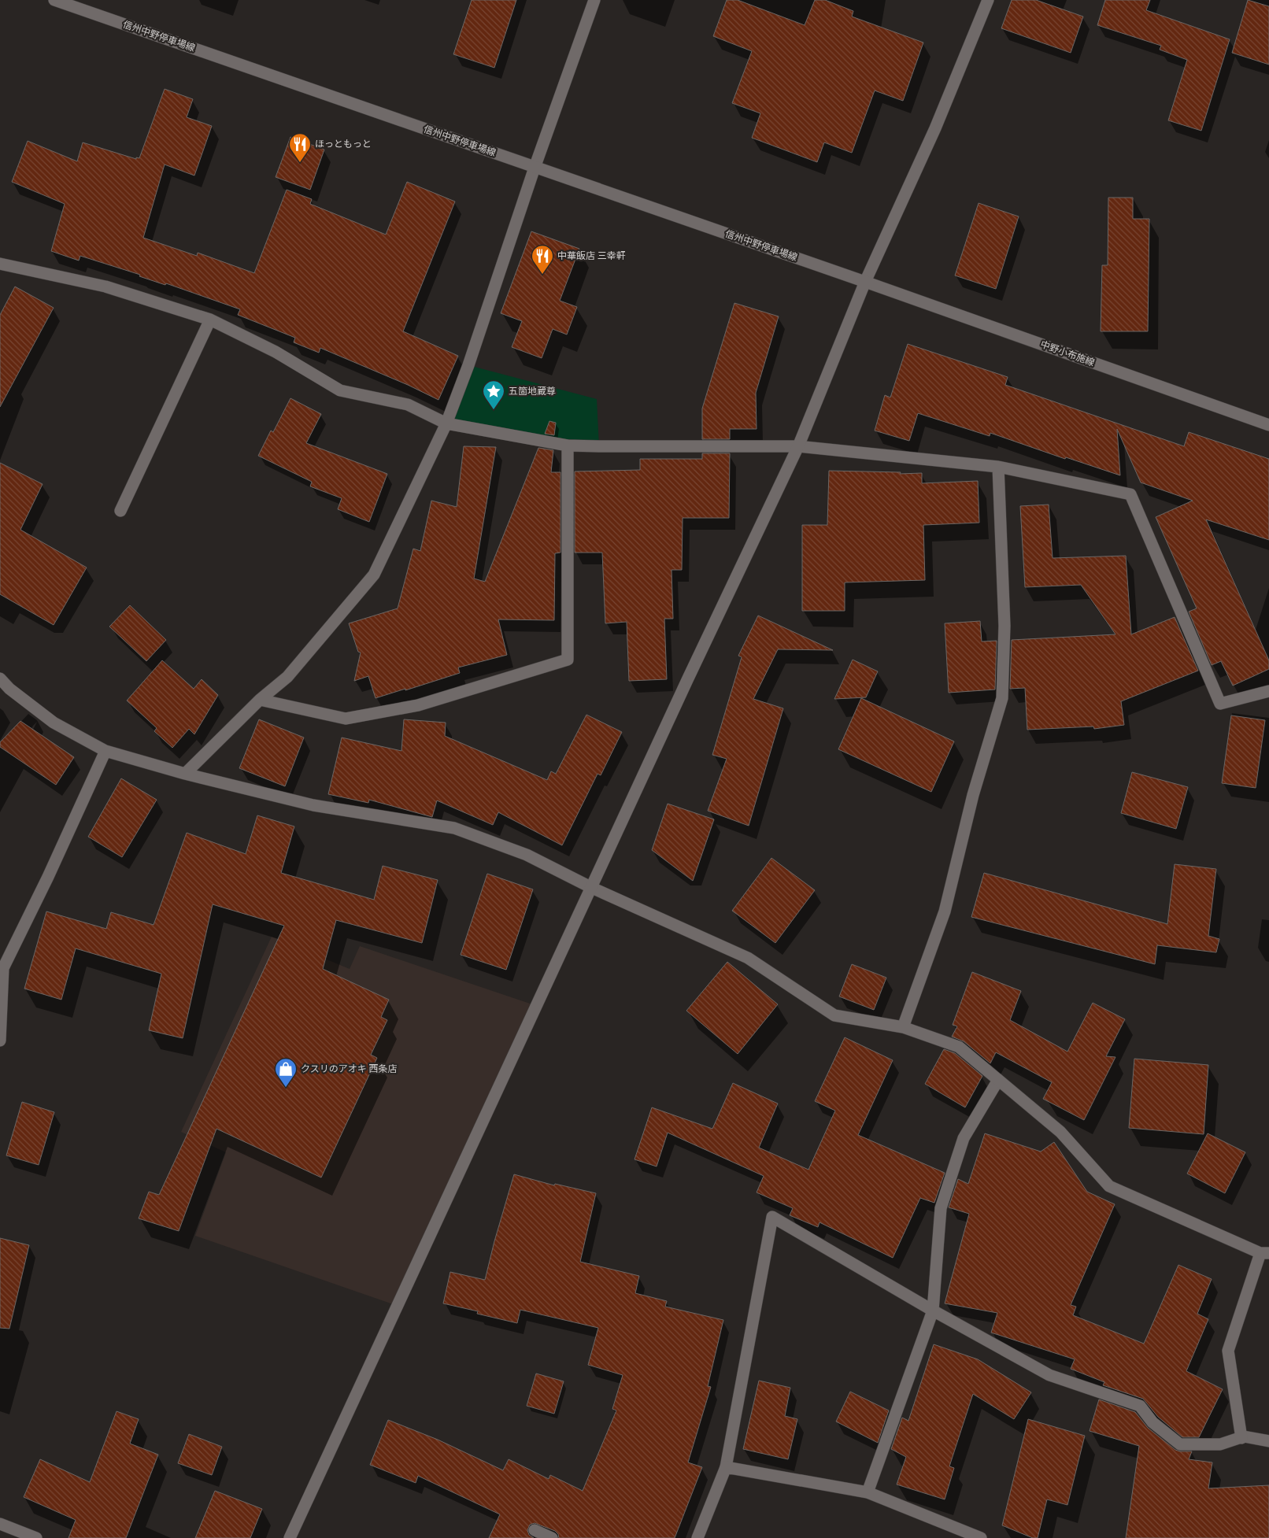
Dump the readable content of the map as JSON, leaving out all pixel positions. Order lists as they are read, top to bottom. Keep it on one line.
{"streets":{"street":["信州中野停車場線","中野小布施線"]},"crossings":[["信州中野停車場線","中野小布施線"]],"places":{"restaurant":["ほっともっと","中華飯店 三幸軒"],"place":["五箇地蔵尊"],"shop":["クスリのアオキ 西条店"]}}
